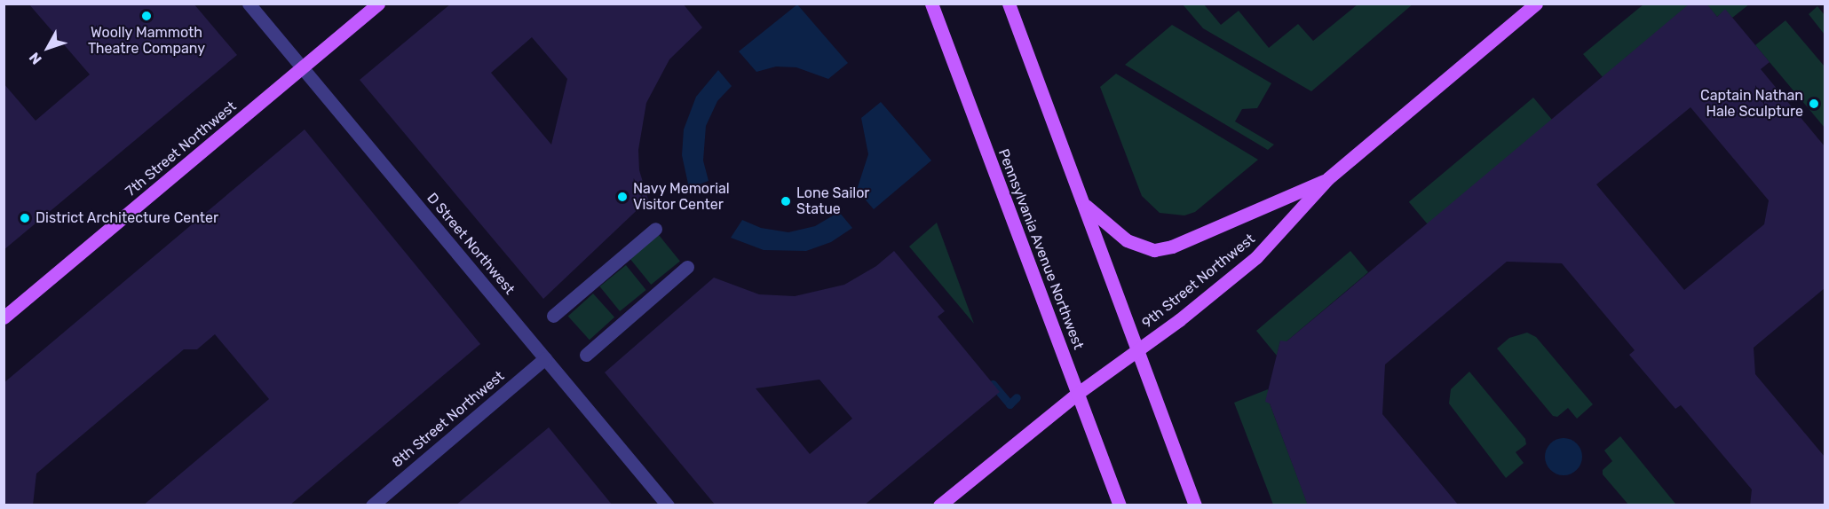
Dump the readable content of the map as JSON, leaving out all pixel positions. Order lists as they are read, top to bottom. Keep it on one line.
{"streets":{"main road":["7th Street Northwest","Pennsylvania Avenue Northwest","9th Street Northwest"],"street":["D Street Northwest","8th Street Northwest"]},"crossings":[["7th Street Northwest","D Street Northwest"],["D Street Northwest","8th Street Northwest"],["Pennsylvania Avenue Northwest","9th Street Northwest"]],"places":["Woolly Mammoth Theatre Company","Captain Nathan Hale Sculpture","Navy Memorial Visitor Center","Lone Sailor Statue","District Architecture Center"],"north":"bottom left"}
